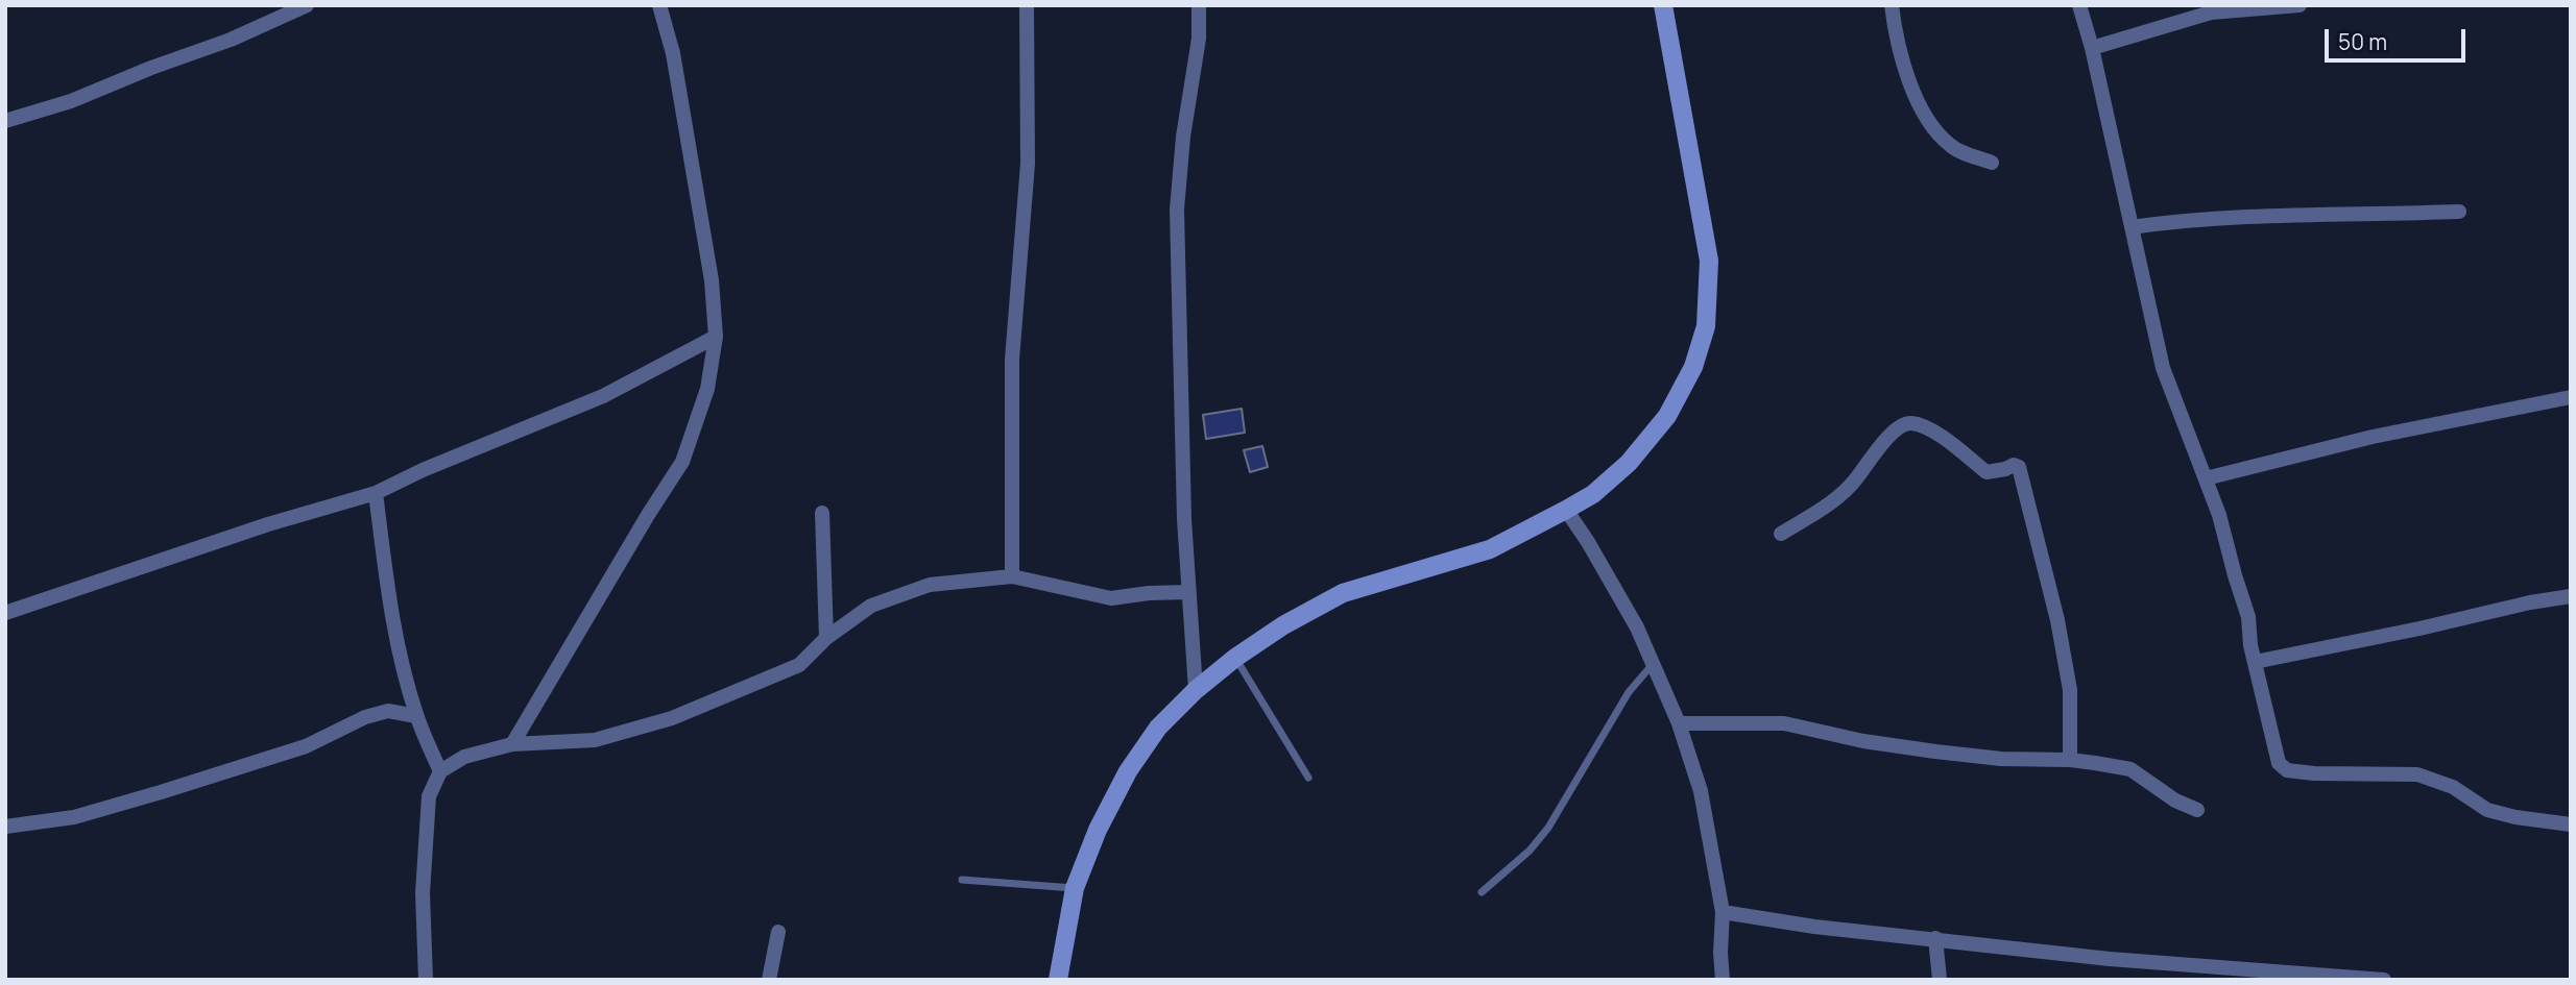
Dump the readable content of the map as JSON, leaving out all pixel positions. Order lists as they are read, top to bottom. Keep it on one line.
{"scale_bar":"50 m"}
